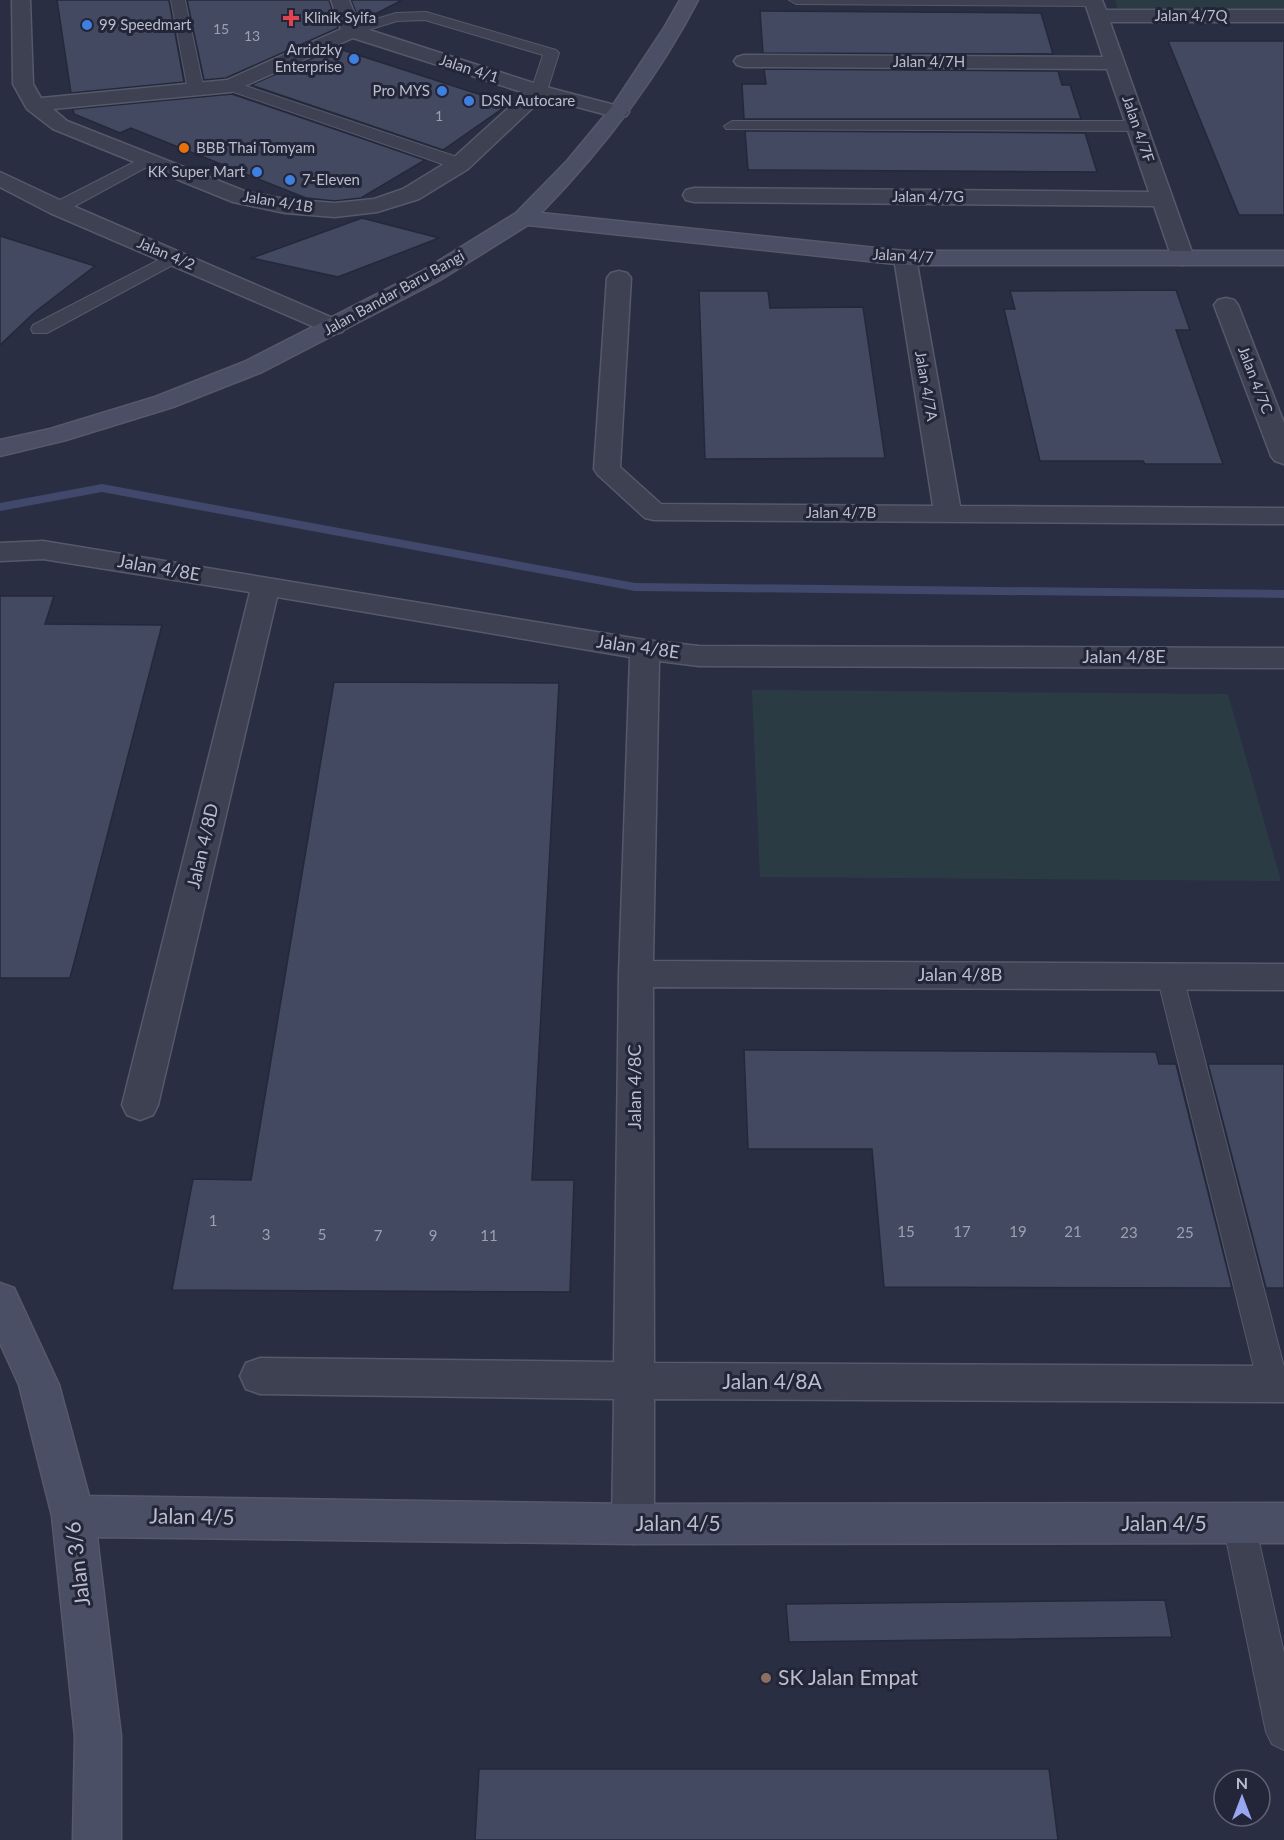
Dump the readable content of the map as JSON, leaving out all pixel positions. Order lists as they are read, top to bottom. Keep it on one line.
{"streets":{"street":["Jalan 4/7Q","Jalan 4/7H","Jalan 4/1","Jalan 4/7F","Jalan 4/7G","Jalan 4/1B","Jalan 4/2","Jalan 4/7","Jalan Bandar Baru Bangi","Jalan 4/7C","Jalan 4/7A","Jalan 4/7B","Jalan 4/8E","Jalan 4/8D","Jalan 4/8B","Jalan 4/8C","Jalan 4/8A","Jalan 4/5","Jalan 3/6"]},"crossings":[["Jalan 4/7Q","Jalan 4/7F"],["Jalan 4/7H","Jalan 4/7F"],["Jalan 4/1","Jalan 4/1B"],["Jalan 4/1","Jalan Bandar Baru Bangi"],["Jalan 4/7F","Jalan 4/7G"],["Jalan 4/7F","Jalan 4/7"],["Jalan 4/2","Jalan Bandar Baru Bangi"],["Jalan 4/7","Jalan Bandar Baru Bangi"],["Jalan 4/7","Jalan 4/7A"],["Jalan 4/7A","Jalan 4/7B"],["Jalan 4/8E","Jalan 4/8D"],["Jalan 4/8E","Jalan 4/8C"],["Jalan 4/8B","Jalan 4/8C"],["Jalan 4/8C","Jalan 4/8A"],["Jalan 4/8C","Jalan 4/5"],["Jalan 4/5","Jalan 3/6"]],"places":{"health":["Klinik Syifa"],"other":["99 Speedmart","Arridzky Enterprise","Pro MYS","DSN Autocare","BBB Thai Tomyam","KK Super Mart","7-Eleven","SK Jalan Empat"]},"house_numbers":["15","13","1","1","15","17","19","21","23","25","3","5","7","9","11"],"north":"top"}
